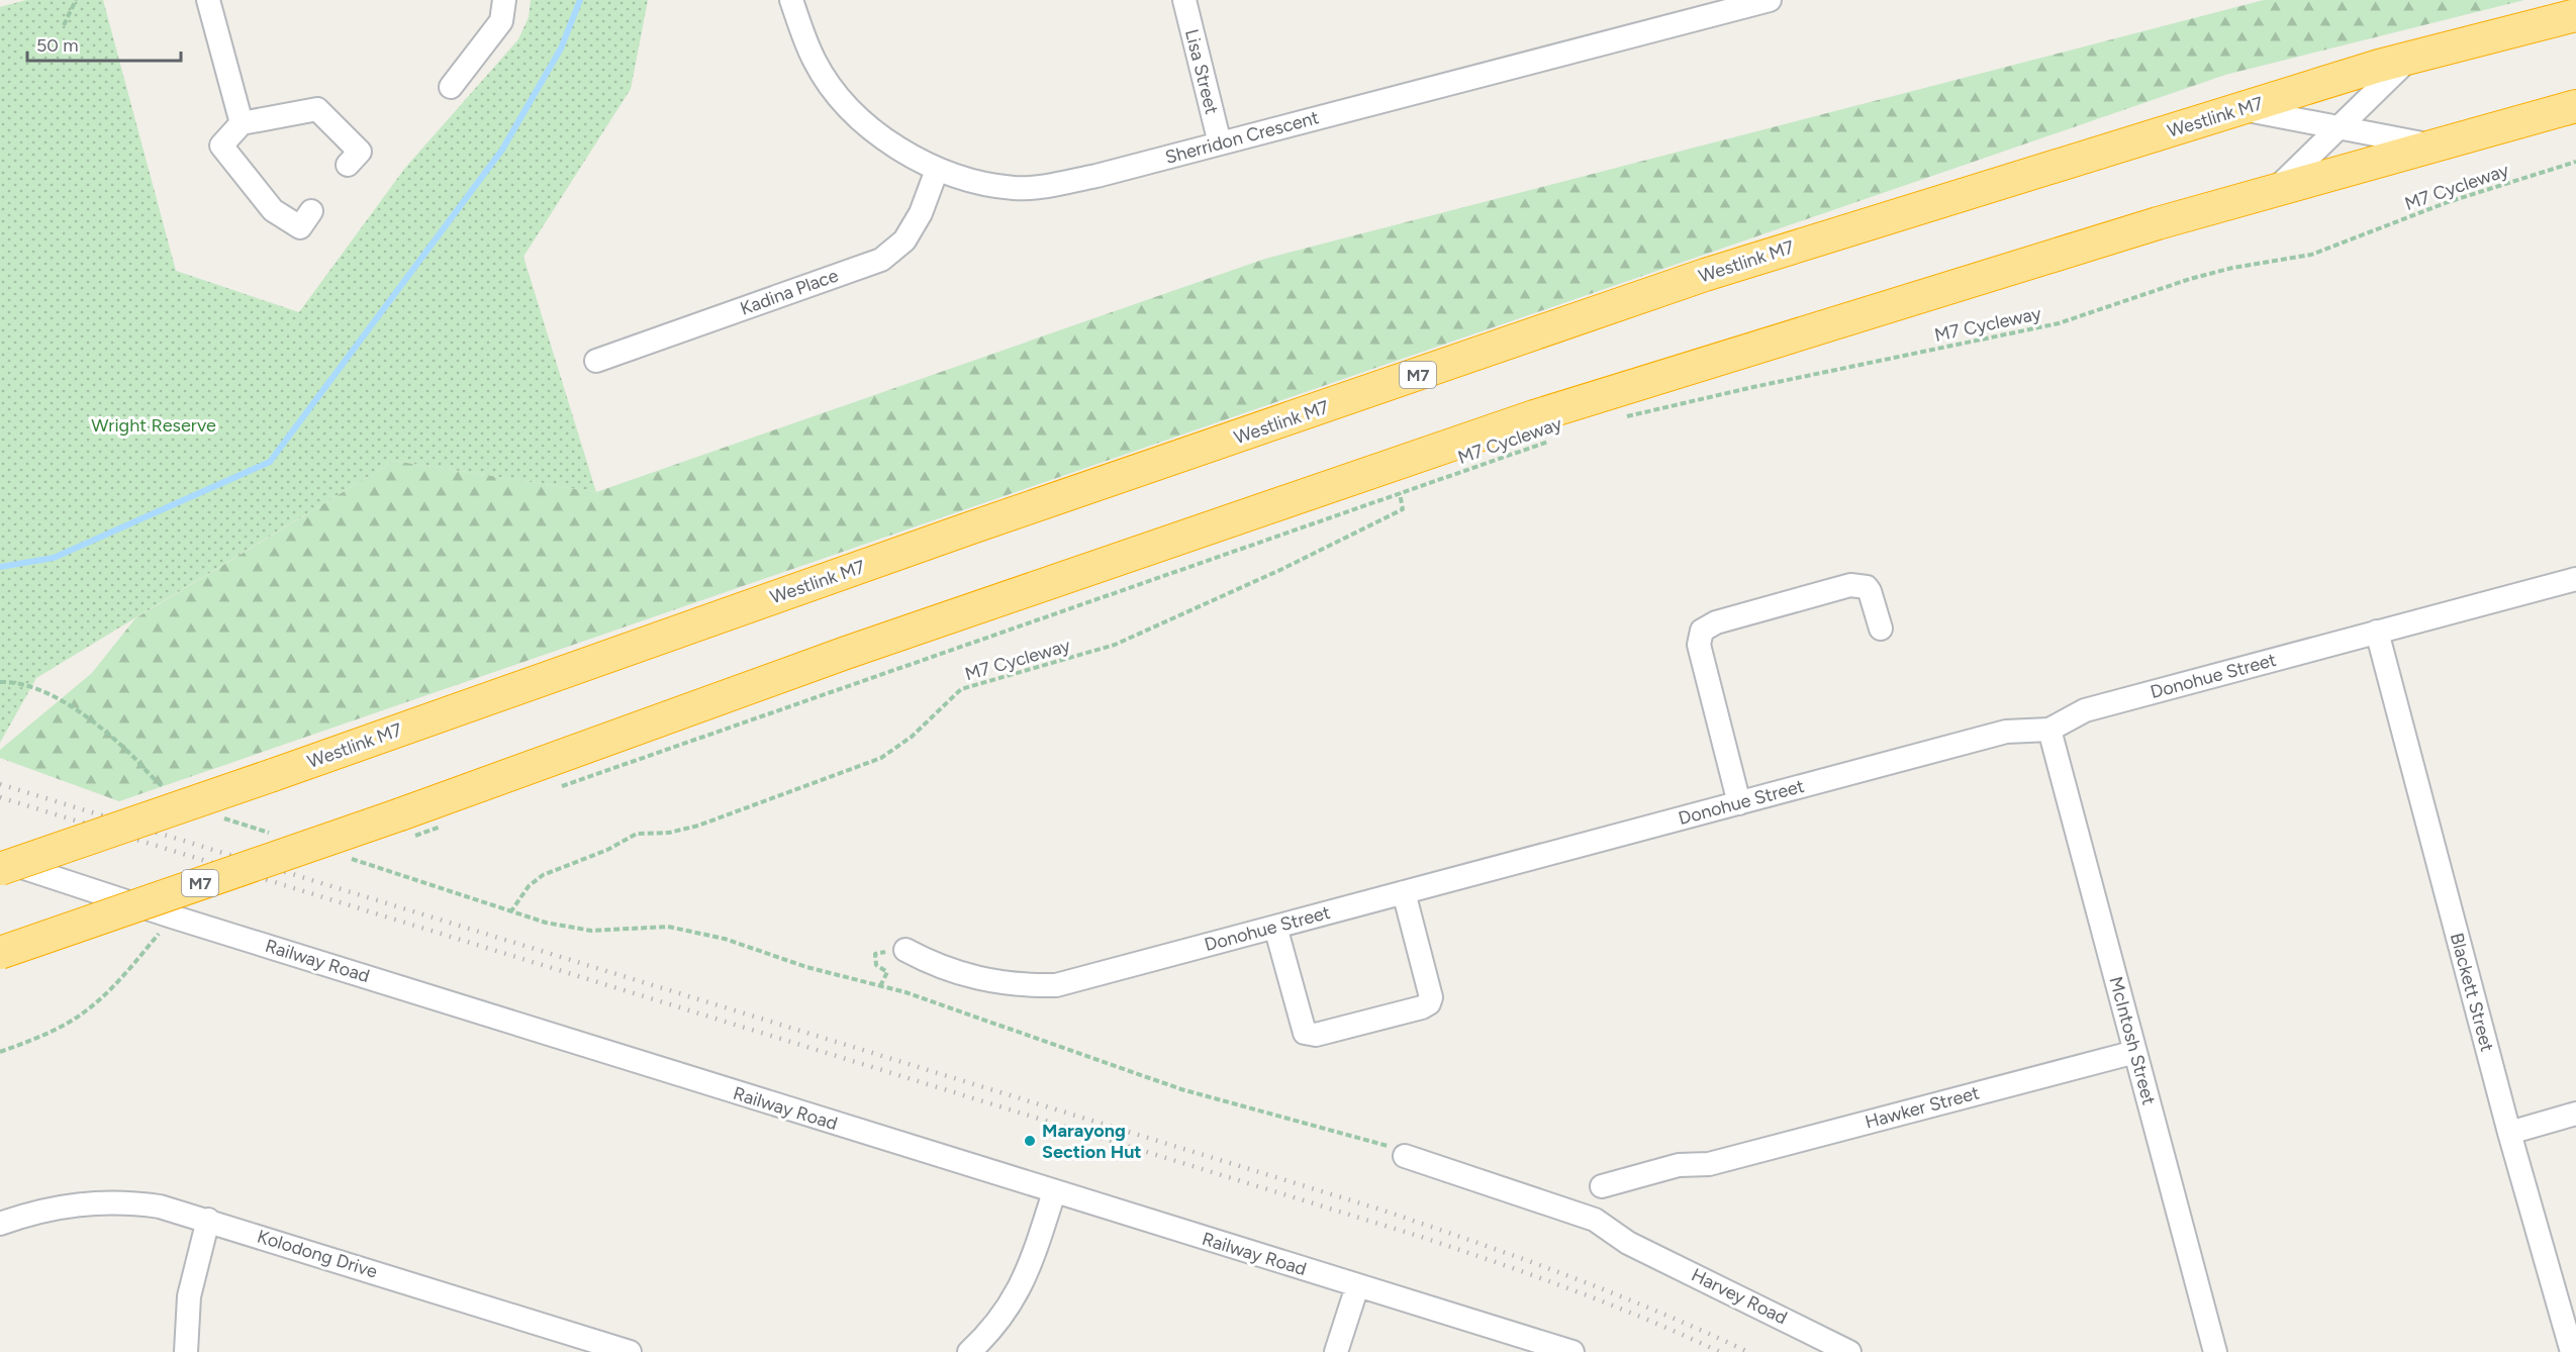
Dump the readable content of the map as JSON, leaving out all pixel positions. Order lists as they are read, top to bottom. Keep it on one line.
{"streets":{"highway":["Westlink M7","M7"],"street":["Lisa Street","Sherridon Crescent","Kadina Place","Donohue Street","Railway Road","Blackett Street","McIntosh Street","Hawker Street","Kolodong Drive","Harvey Road"],"path":["M7 Cycleway"]},"crossings":[["Lisa Street","Sherridon Crescent"],["Sherridon Crescent","Kadina Place"],["Donohue Street","Blackett Street"],["Donohue Street","McIntosh Street"],["McIntosh Street","Hawker Street"]],"parks":["Wright Reserve"],"places":["Marayong Section Hut"],"scale_bar":"50 m"}
